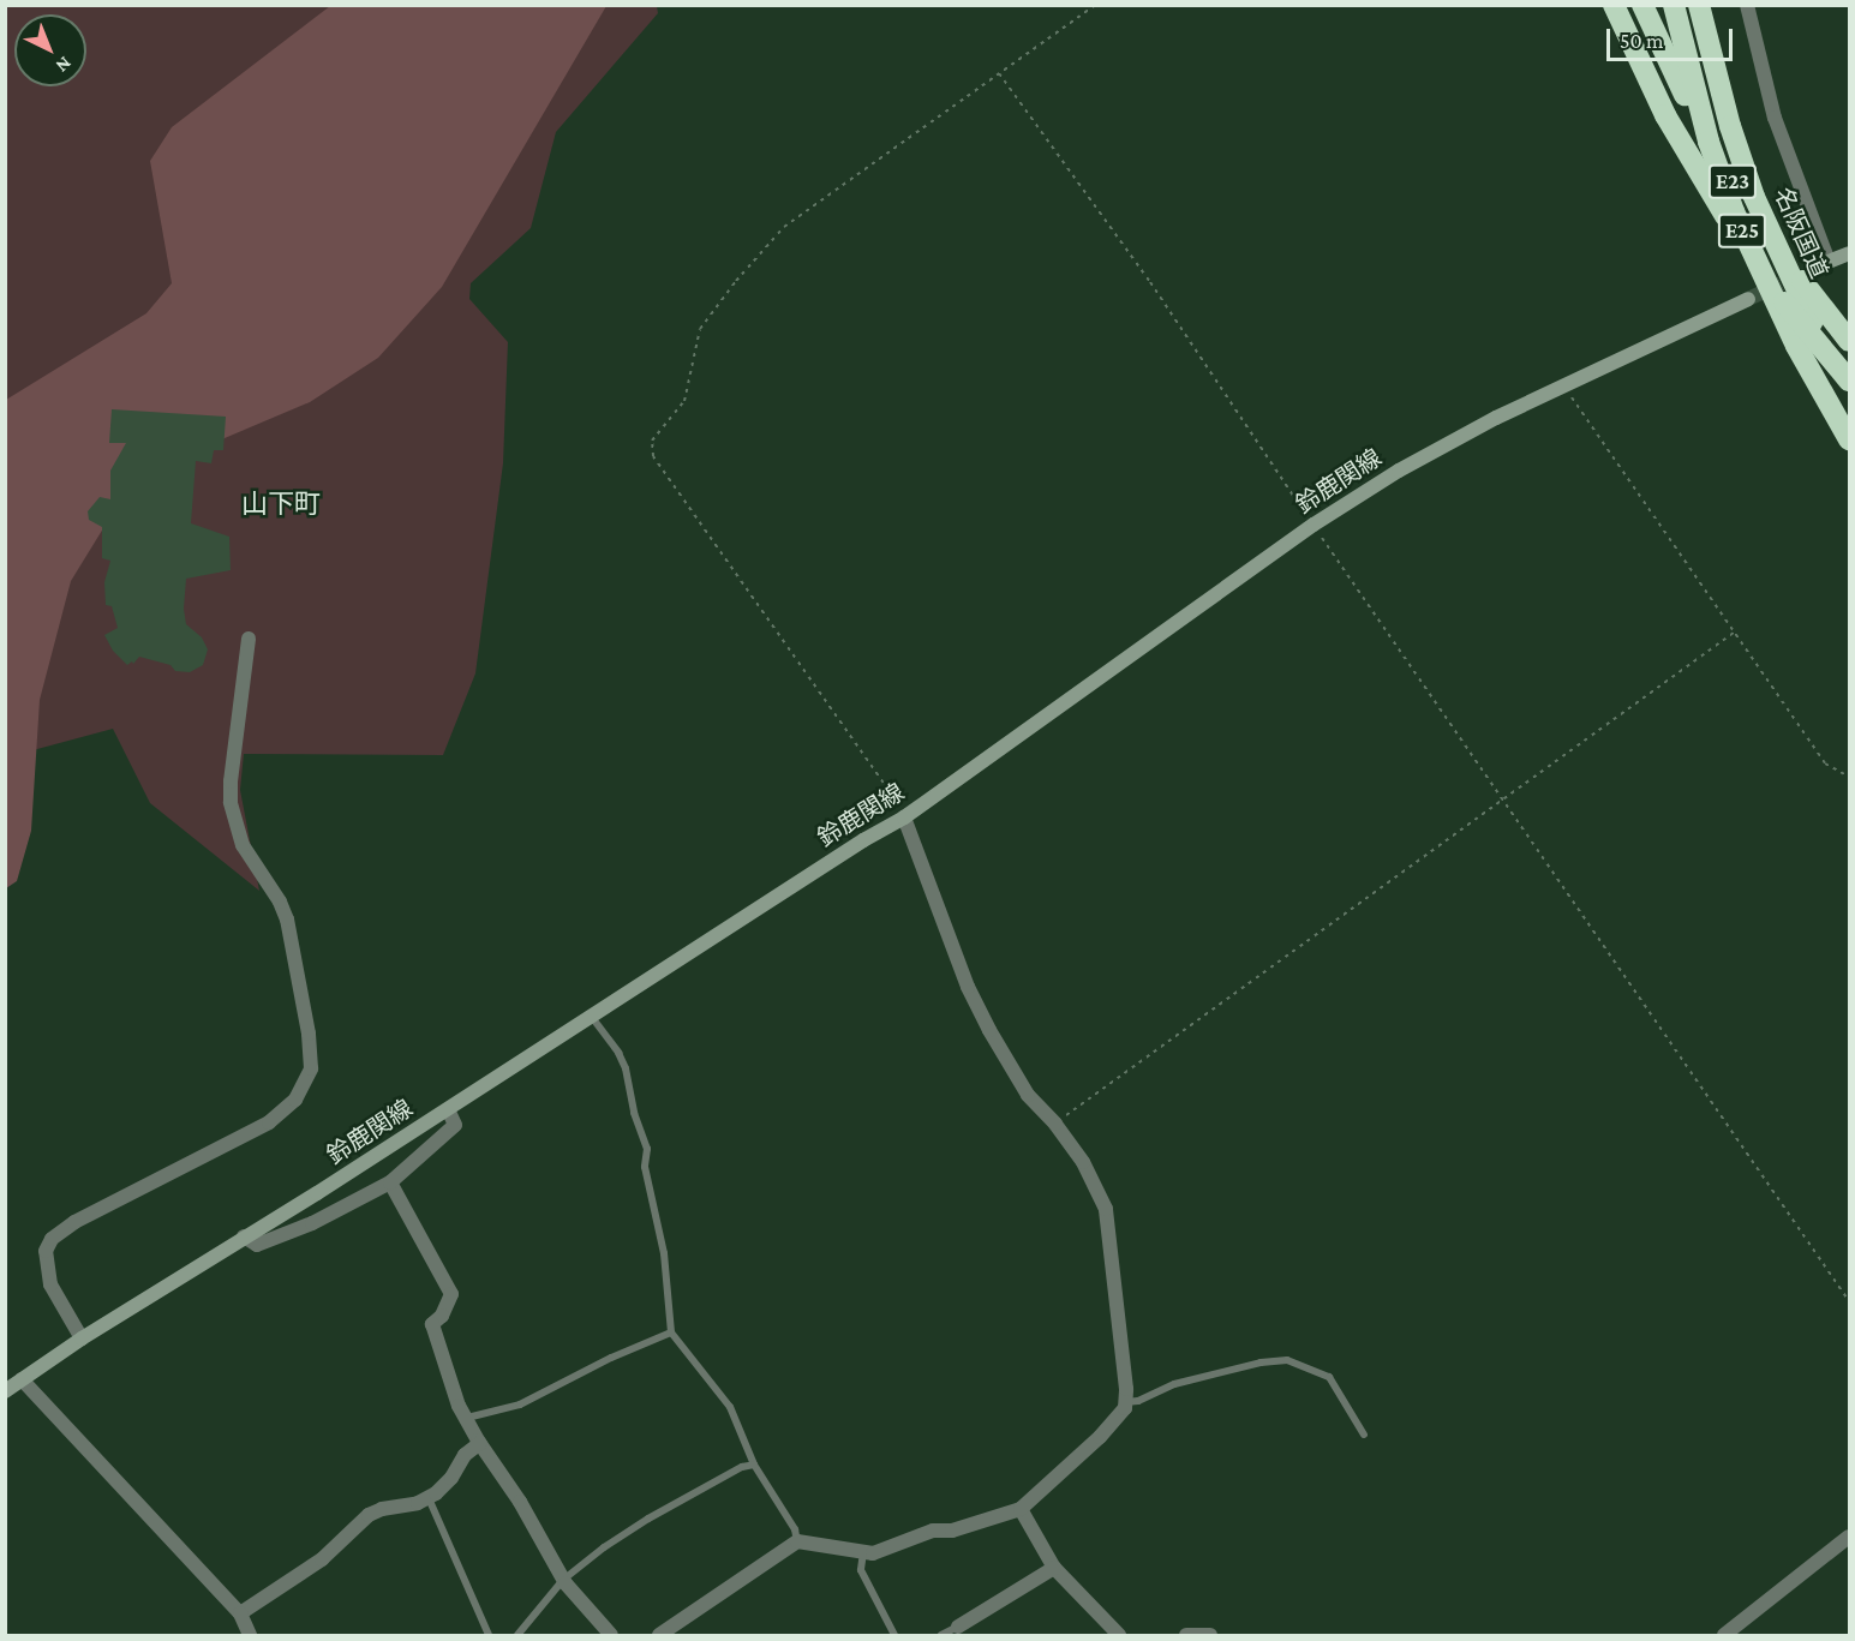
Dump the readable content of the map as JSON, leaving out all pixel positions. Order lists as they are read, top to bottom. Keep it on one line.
{"streets":{"highway":["E23","E25","名阪国道"],"main road":["鈴鹿関線"]},"districts":["山下町"],"scale_bar":"50 m","north":"bottom right"}
